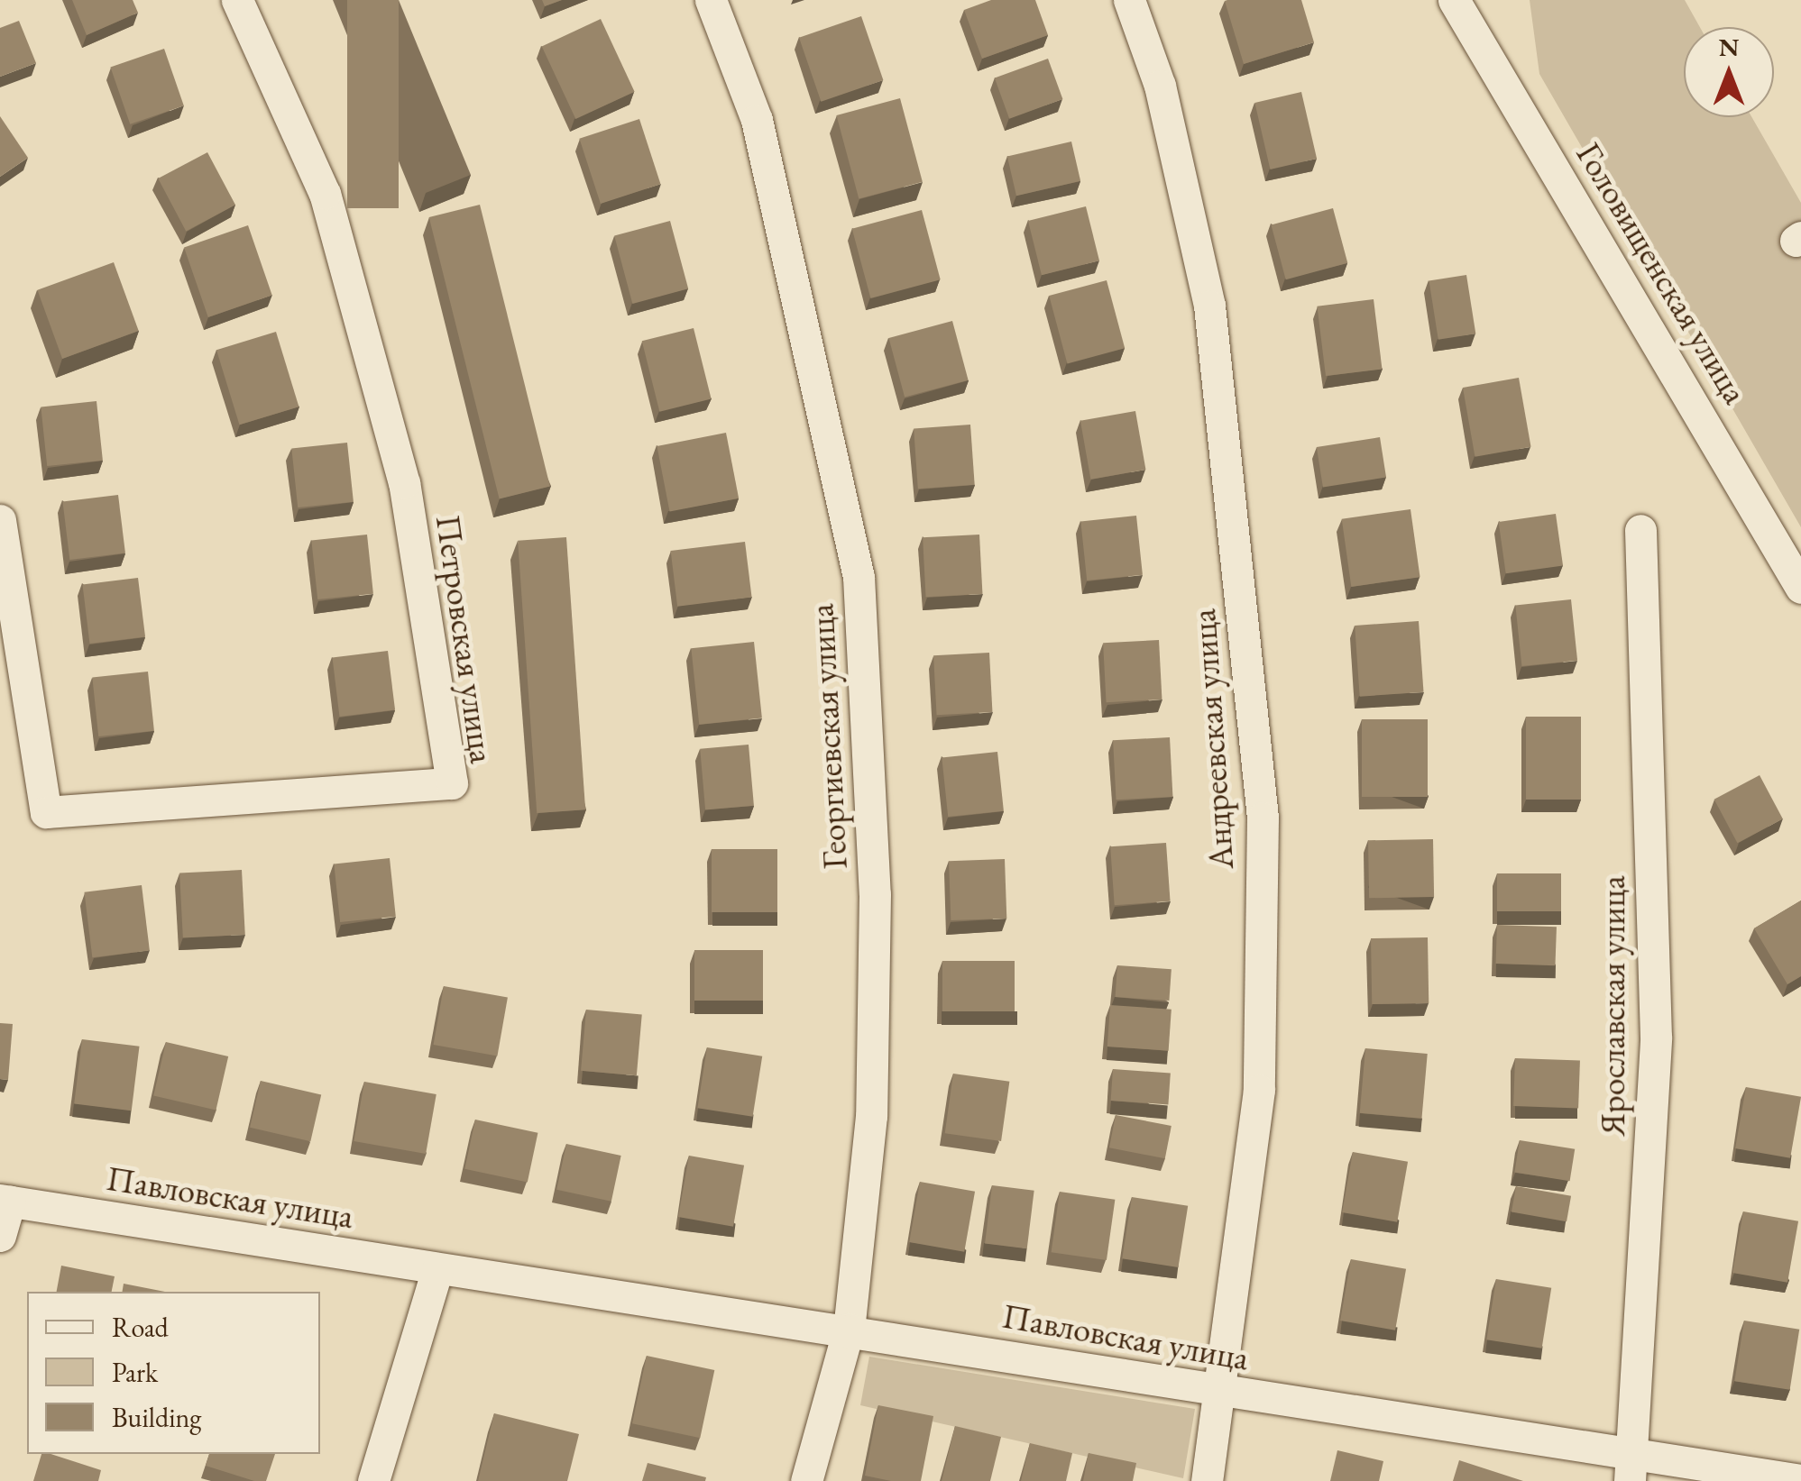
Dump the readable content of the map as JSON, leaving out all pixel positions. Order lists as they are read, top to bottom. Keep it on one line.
{"streets":{"street":["Головищенская улица","Петровская улица","Георгиевская улица","Андреевская улица","Ярославская улица","Павловская улица"]},"crossings":[["Георгиевская улица","Павловская улица"],["Андреевская улица","Павловская улица"],["Ярославская улица","Павловская улица"]],"legend":["Road","Park","Building"],"north":"top"}
